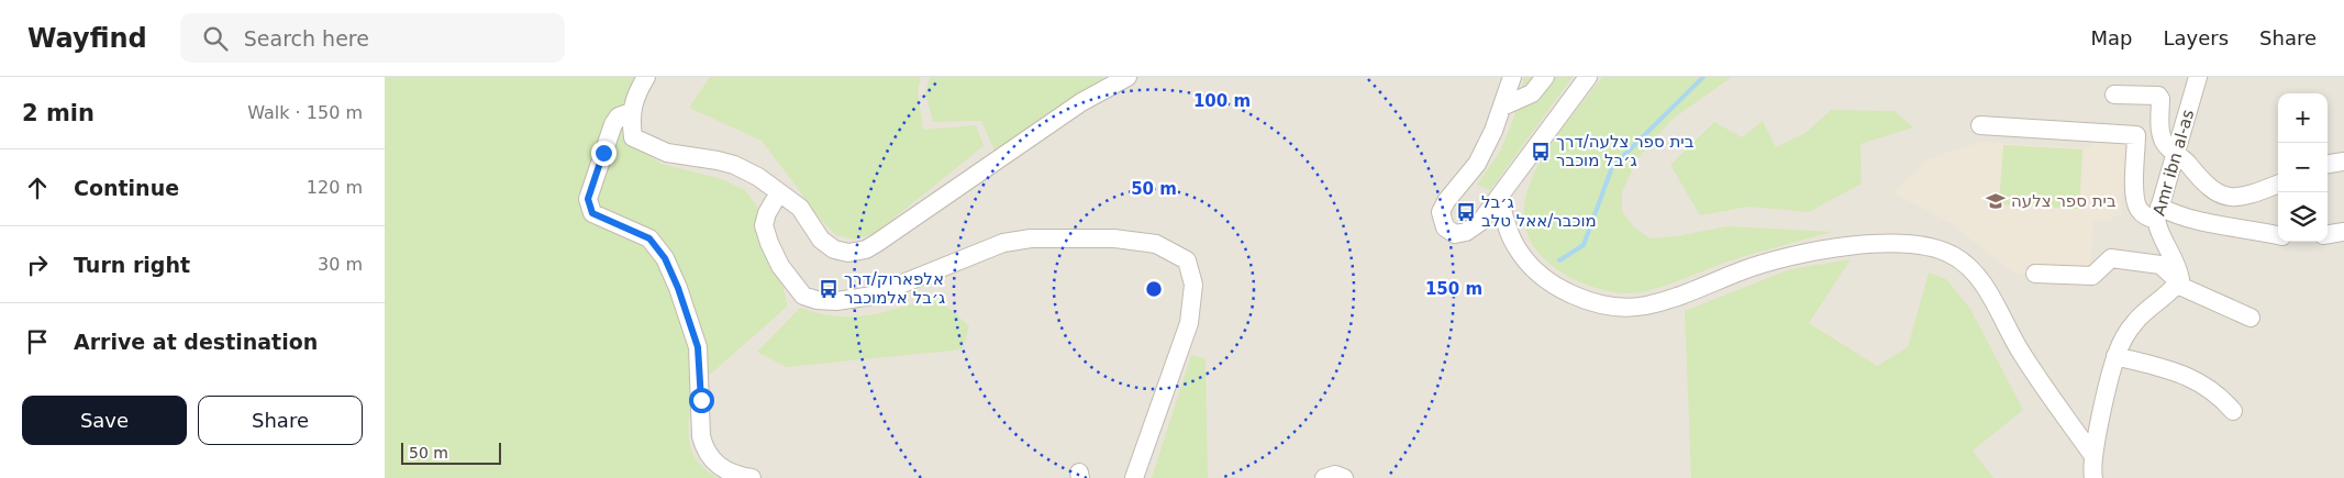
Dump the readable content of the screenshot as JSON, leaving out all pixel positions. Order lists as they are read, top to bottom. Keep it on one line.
{"streets":{"street":["Amr ibn al-as"]},"places":{"bus stop":["בית ספר צלעה/דרך ג׳בל מוכבר","ג׳בל מוכבר/אאל טלב","אלפארוק/דרך ג׳בל אלמוכבר"],"school or university":["בית ספר צלעה"]},"scale_bar":"50 m","page":{"header":"Wayfind","search":"Search here","nav":["Map","Layers","Share"],"heading":["2 min","Walk · 150 m"],"map_buttons":["+","−"],"list":[["Continue","120 m"],["Turn right","30 m"],"Arrive at destination"],"buttons":["Save","Share"],"scale":"50 m"},"rings":["100 m","50 m","150 m"]}
